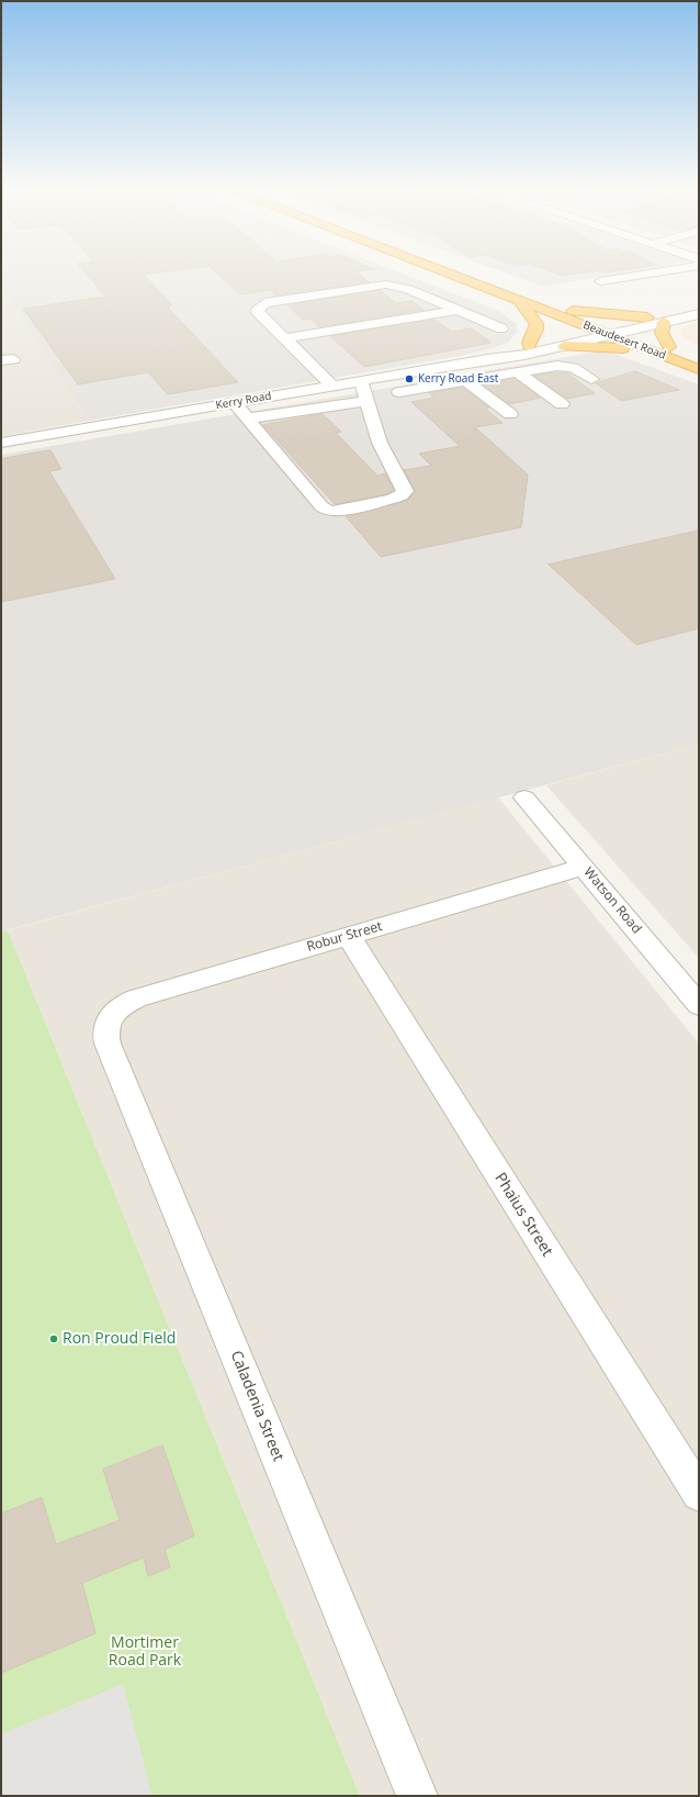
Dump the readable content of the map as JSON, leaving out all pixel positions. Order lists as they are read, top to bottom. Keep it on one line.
{"streets":{"highway":["Beaudesert Road"],"street":["Kerry Road","Watson Road","Robur Street","Phaius Street","Caladenia Street"]},"crossings":[["Beaudesert Road","Kerry Road"],["Watson Road","Robur Street"],["Robur Street","Phaius Street"],["Robur Street","Caladenia Street"]],"parks":["Mortimer Road Park"],"places":["Kerry Road East","Ron Proud Field"]}
